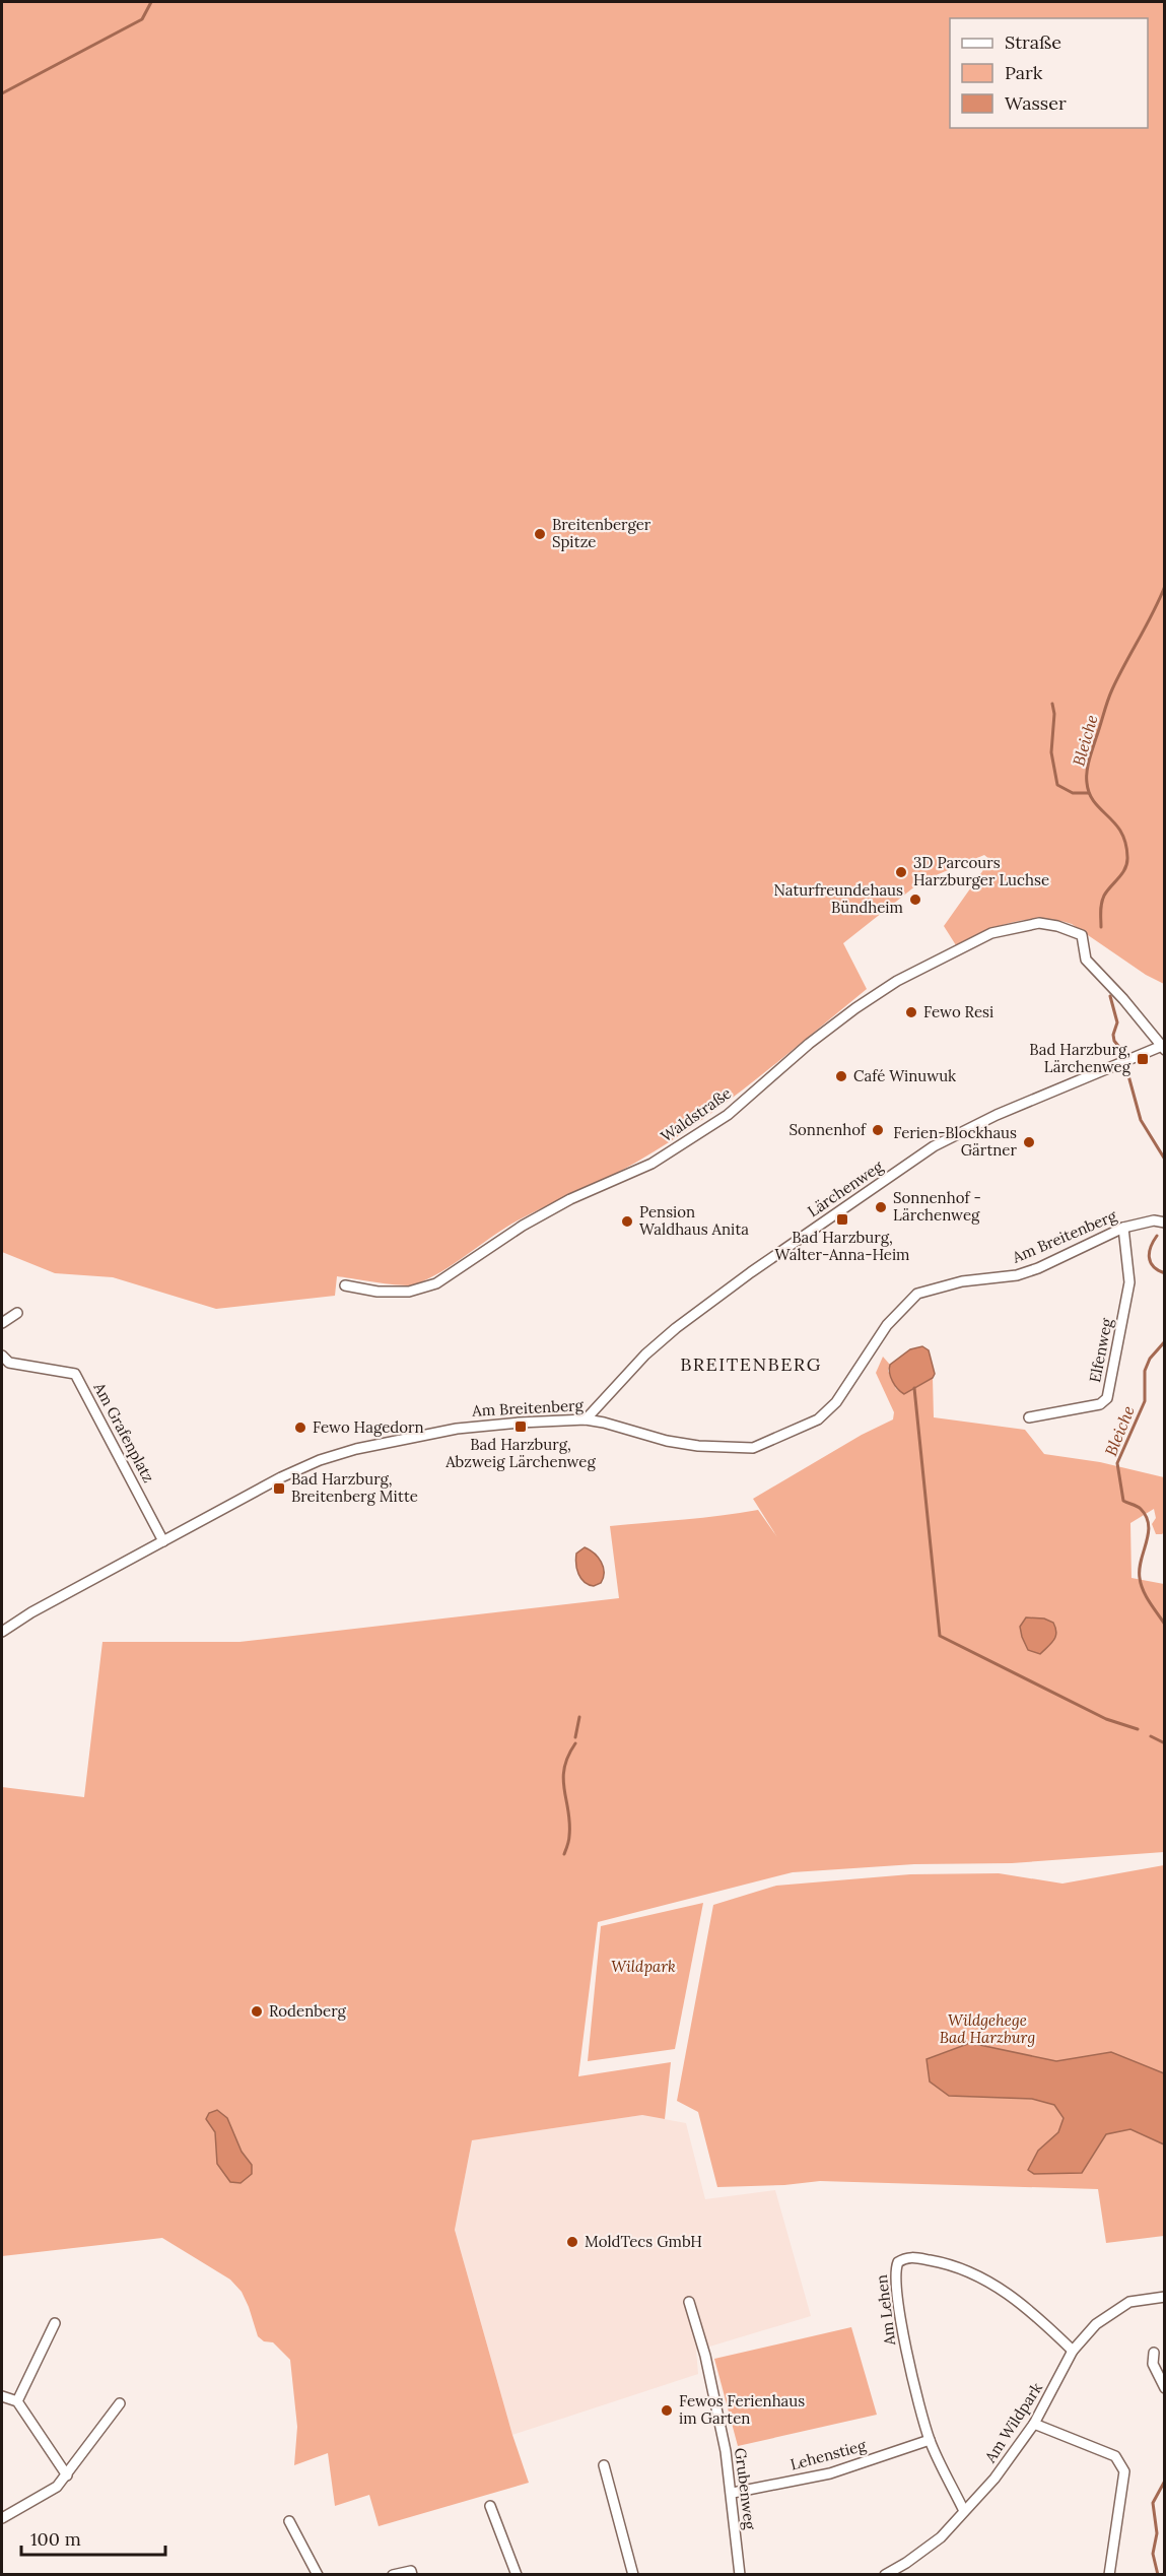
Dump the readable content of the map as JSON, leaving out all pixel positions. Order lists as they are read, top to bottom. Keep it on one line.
{"streets":{"street":["Waldstraße","Lärchenweg","Am Breitenberg","Elfenweg","Am Grafenplatz","Am Lehen","Am Wildpark","Lehenstieg","Grubenweg"]},"crossings":[["Waldstraße","Lärchenweg"],["Lärchenweg","Am Breitenberg"],["Am Breitenberg","Elfenweg"],["Am Breitenberg","Am Grafenplatz"],["Am Lehen","Am Wildpark"],["Am Lehen","Lehenstieg"],["Lehenstieg","Grubenweg"]],"districts":["BREITENBERG"],"water":["Bleiche"],"parks":["Wildpark","Wildgehege Bad Harzburg"],"places":{"other":["Breitenberger Spitze","3D Parcours Harzburger Luchse","Naturfreundehaus Bündheim","Fewo Resi","Café Winuwuk","Sonnenhof","Ferien-Blockhaus Gärtner","Sonnenhof - Lärchenweg","Pension Waldhaus Anita","Fewo Hagedorn","Rodenberg","MoldTecs GmbH","Fewos Ferienhaus im Garten"],"transit":["Bad Harzburg, Lärchenweg","Bad Harzburg, Walter-Anna-Heim","Bad Harzburg, Abzweig Lärchenweg","Bad Harzburg, Breitenberg Mitte"]},"legend":["Straße","Park","Wasser"],"scale_bar":"100 m"}
